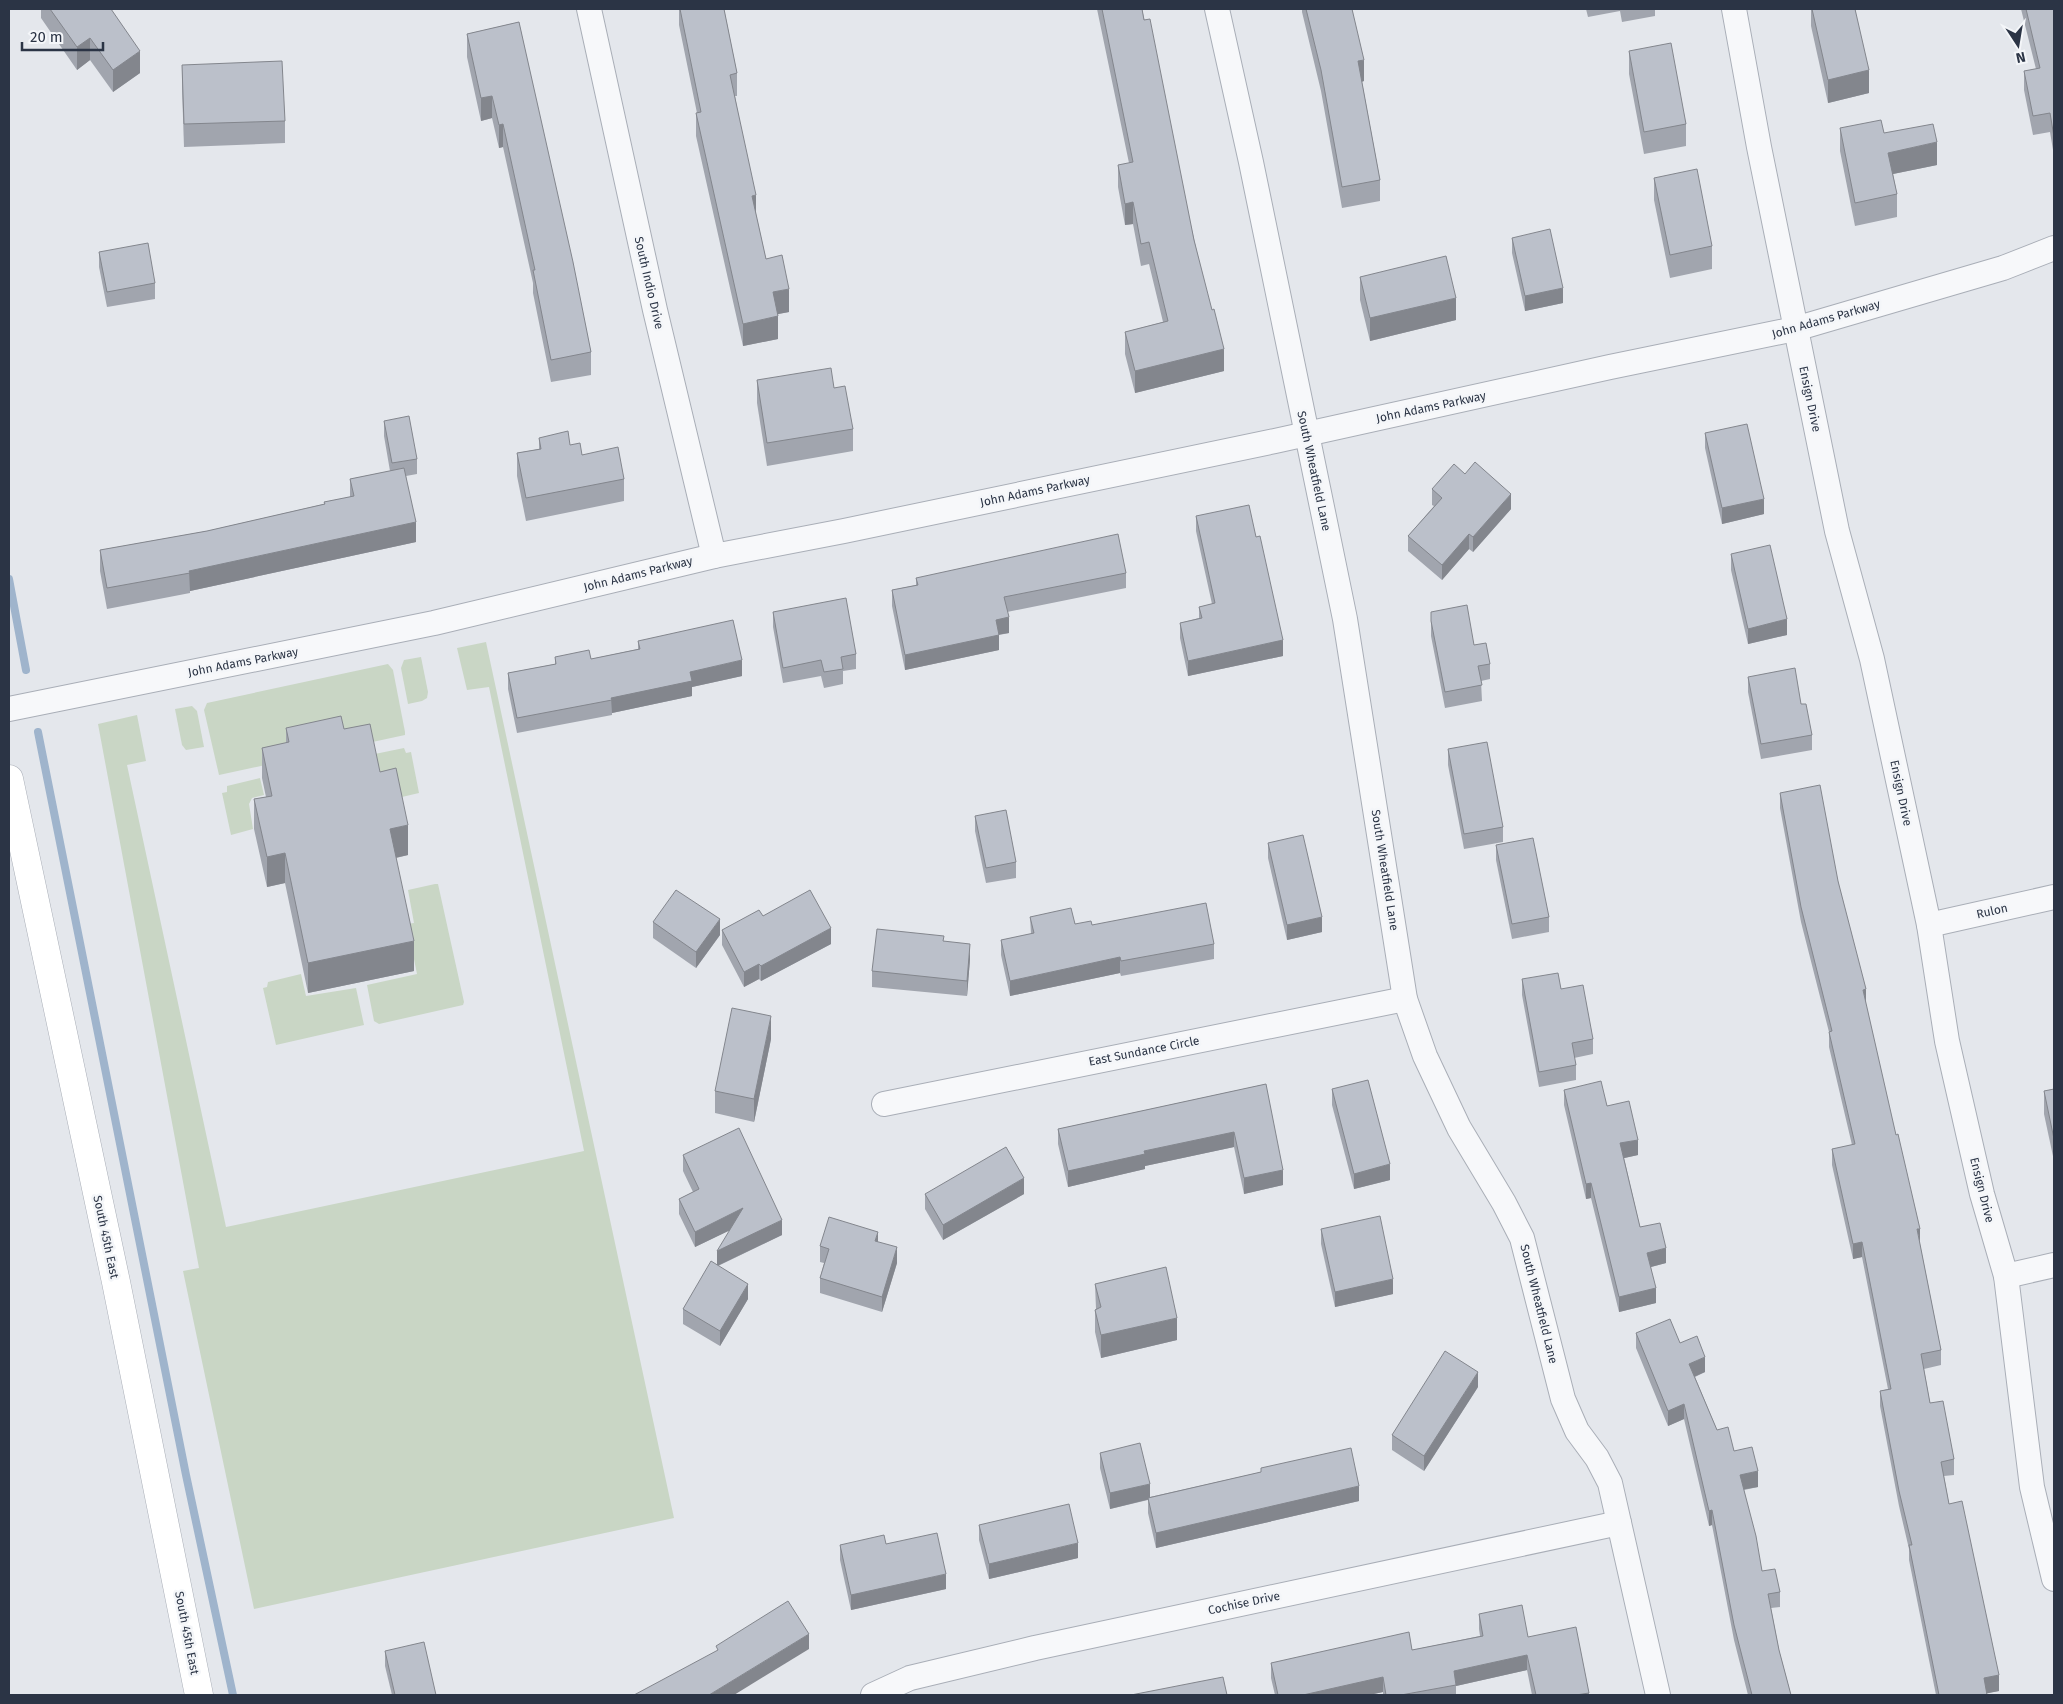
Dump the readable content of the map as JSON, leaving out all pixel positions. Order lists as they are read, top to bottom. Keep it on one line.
{"streets":{"main road":["South 45th East"],"street":["South Indio Drive","John Adams Parkway","Ensign Drive","South Wheatfield Lane","Rulon","East Sundance Circle","Cochise Drive"]},"crossings":[["South Indio Drive","John Adams Parkway"],["John Adams Parkway","Ensign Drive"],["John Adams Parkway","South Wheatfield Lane"],["Ensign Drive","Rulon"],["South Wheatfield Lane","East Sundance Circle"],["South Wheatfield Lane","Cochise Drive"]],"scale_bar":"20 m","north":"bottom"}
